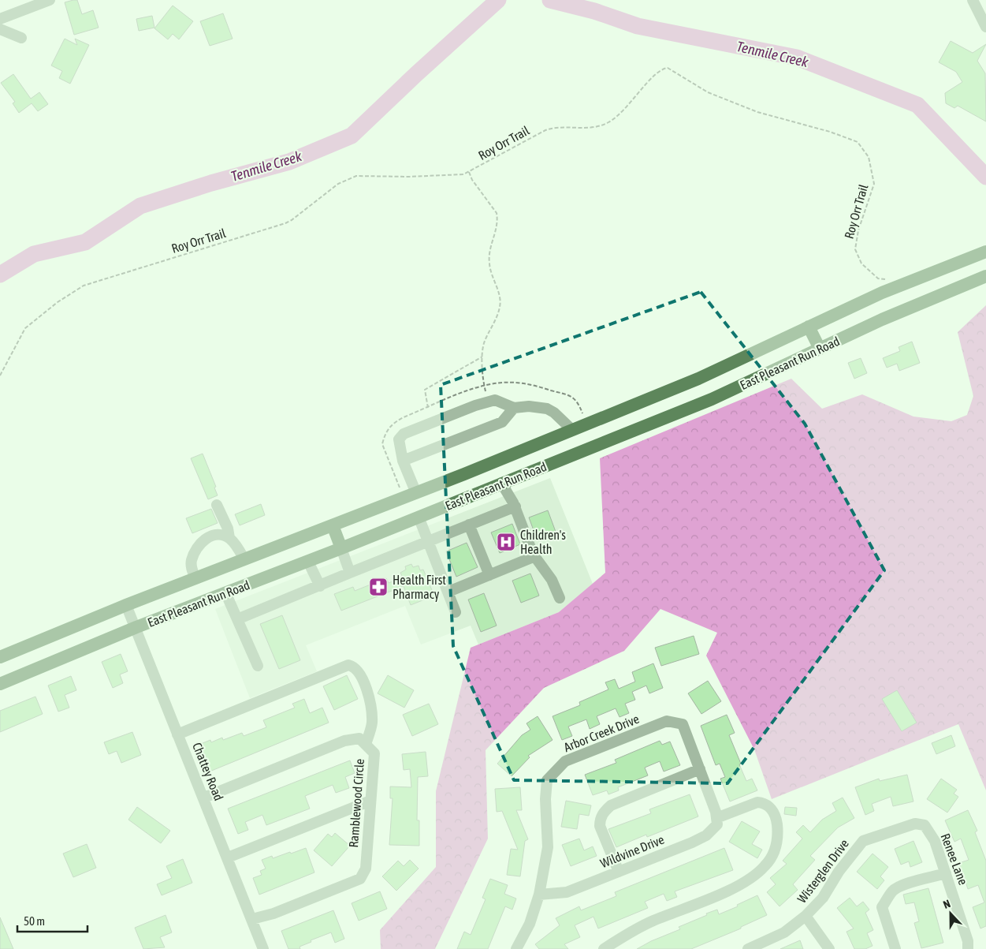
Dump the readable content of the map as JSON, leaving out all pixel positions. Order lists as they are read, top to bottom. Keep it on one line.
{"streets":{"main road":["East Pleasant Run Road"],"street":["Arbor Creek Drive","Chattey Road","Ramblewood Circle","Wildvine Drive","Renee Lane","Wisterglen Drive"],"path":["Roy Orr Trail"]},"crossings":[["East Pleasant Run Road","Chattey Road"],["Arbor Creek Drive","Wildvine Drive"],["Chattey Road","Ramblewood Circle"],["Renee Lane","Wisterglen Drive"]],"water":["Tenmile Creek"],"places":{"hospital":["Children's Health"],"pharmacy":["Health First Pharmacy"]},"scale_bar":"50 m","north":"top"}
